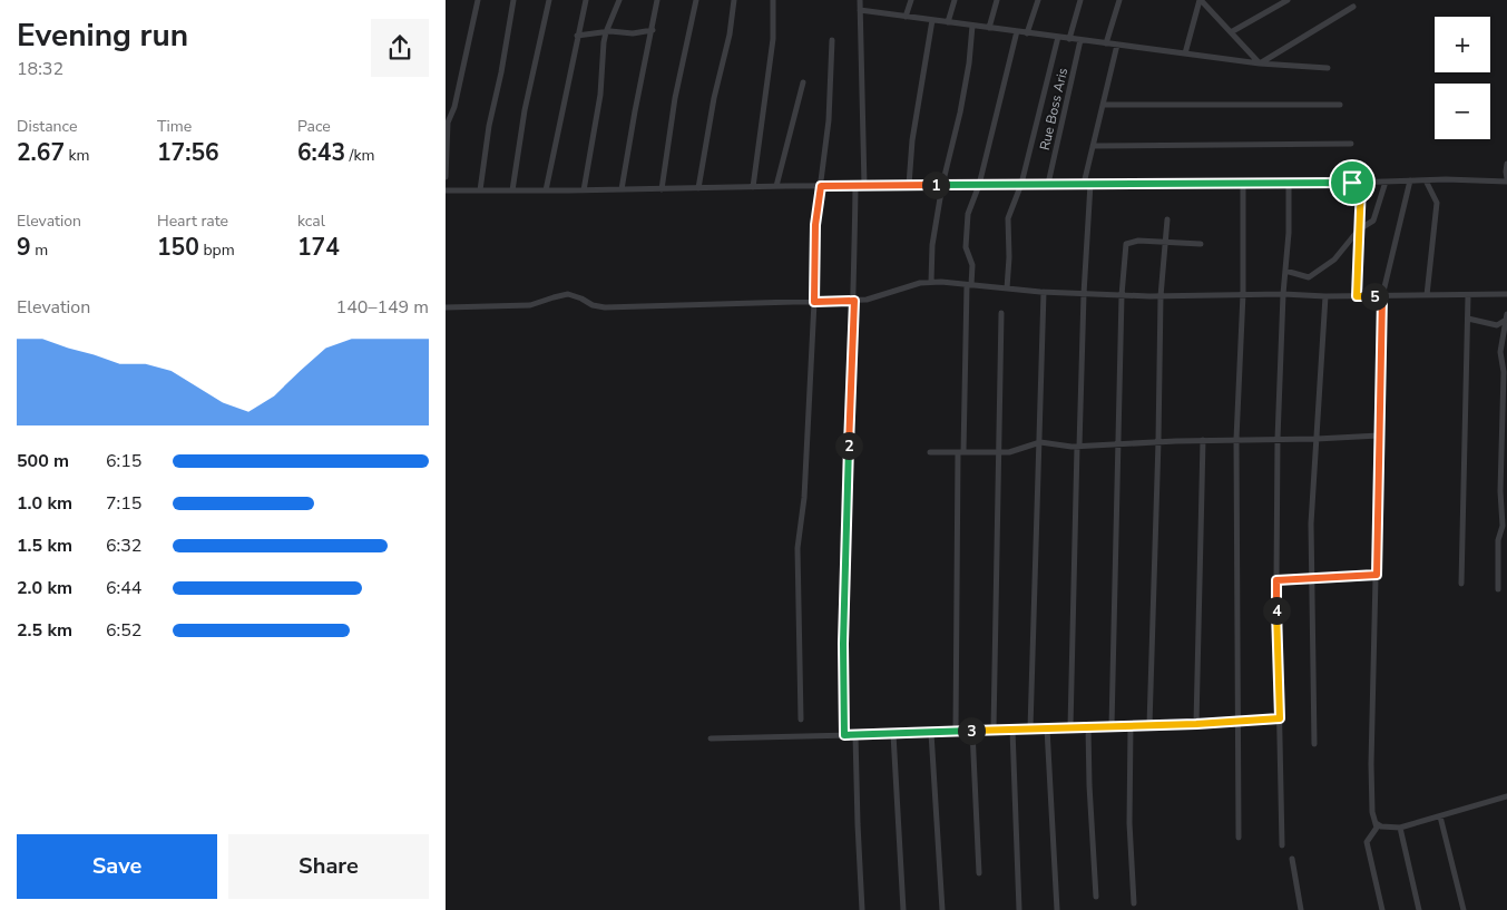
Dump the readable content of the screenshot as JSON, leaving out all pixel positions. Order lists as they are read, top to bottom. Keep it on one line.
{"streets":{"street":["Rue Boss Aris"]},"page":{"heading":["Evening run","18:32"],"map_buttons":["+","−"],"stats":[["Distance","2.67 km"],["Time","17:56"],["Pace","6:43 /km"],["Elevation","9 m"],["Heart rate","150 bpm"],["kcal","174"]],"pins":["1","5","2","4","3"],"chart":["Elevation","140–149 m"],"list":[{"name":"500 m","note":"6:15"},{"name":"1.0 km","note":"7:15"},{"name":"1.5 km","note":"6:32"},{"name":"2.0 km","note":"6:44"},{"name":"2.5 km","note":"6:52"}],"buttons":["Save","Share"]}}
